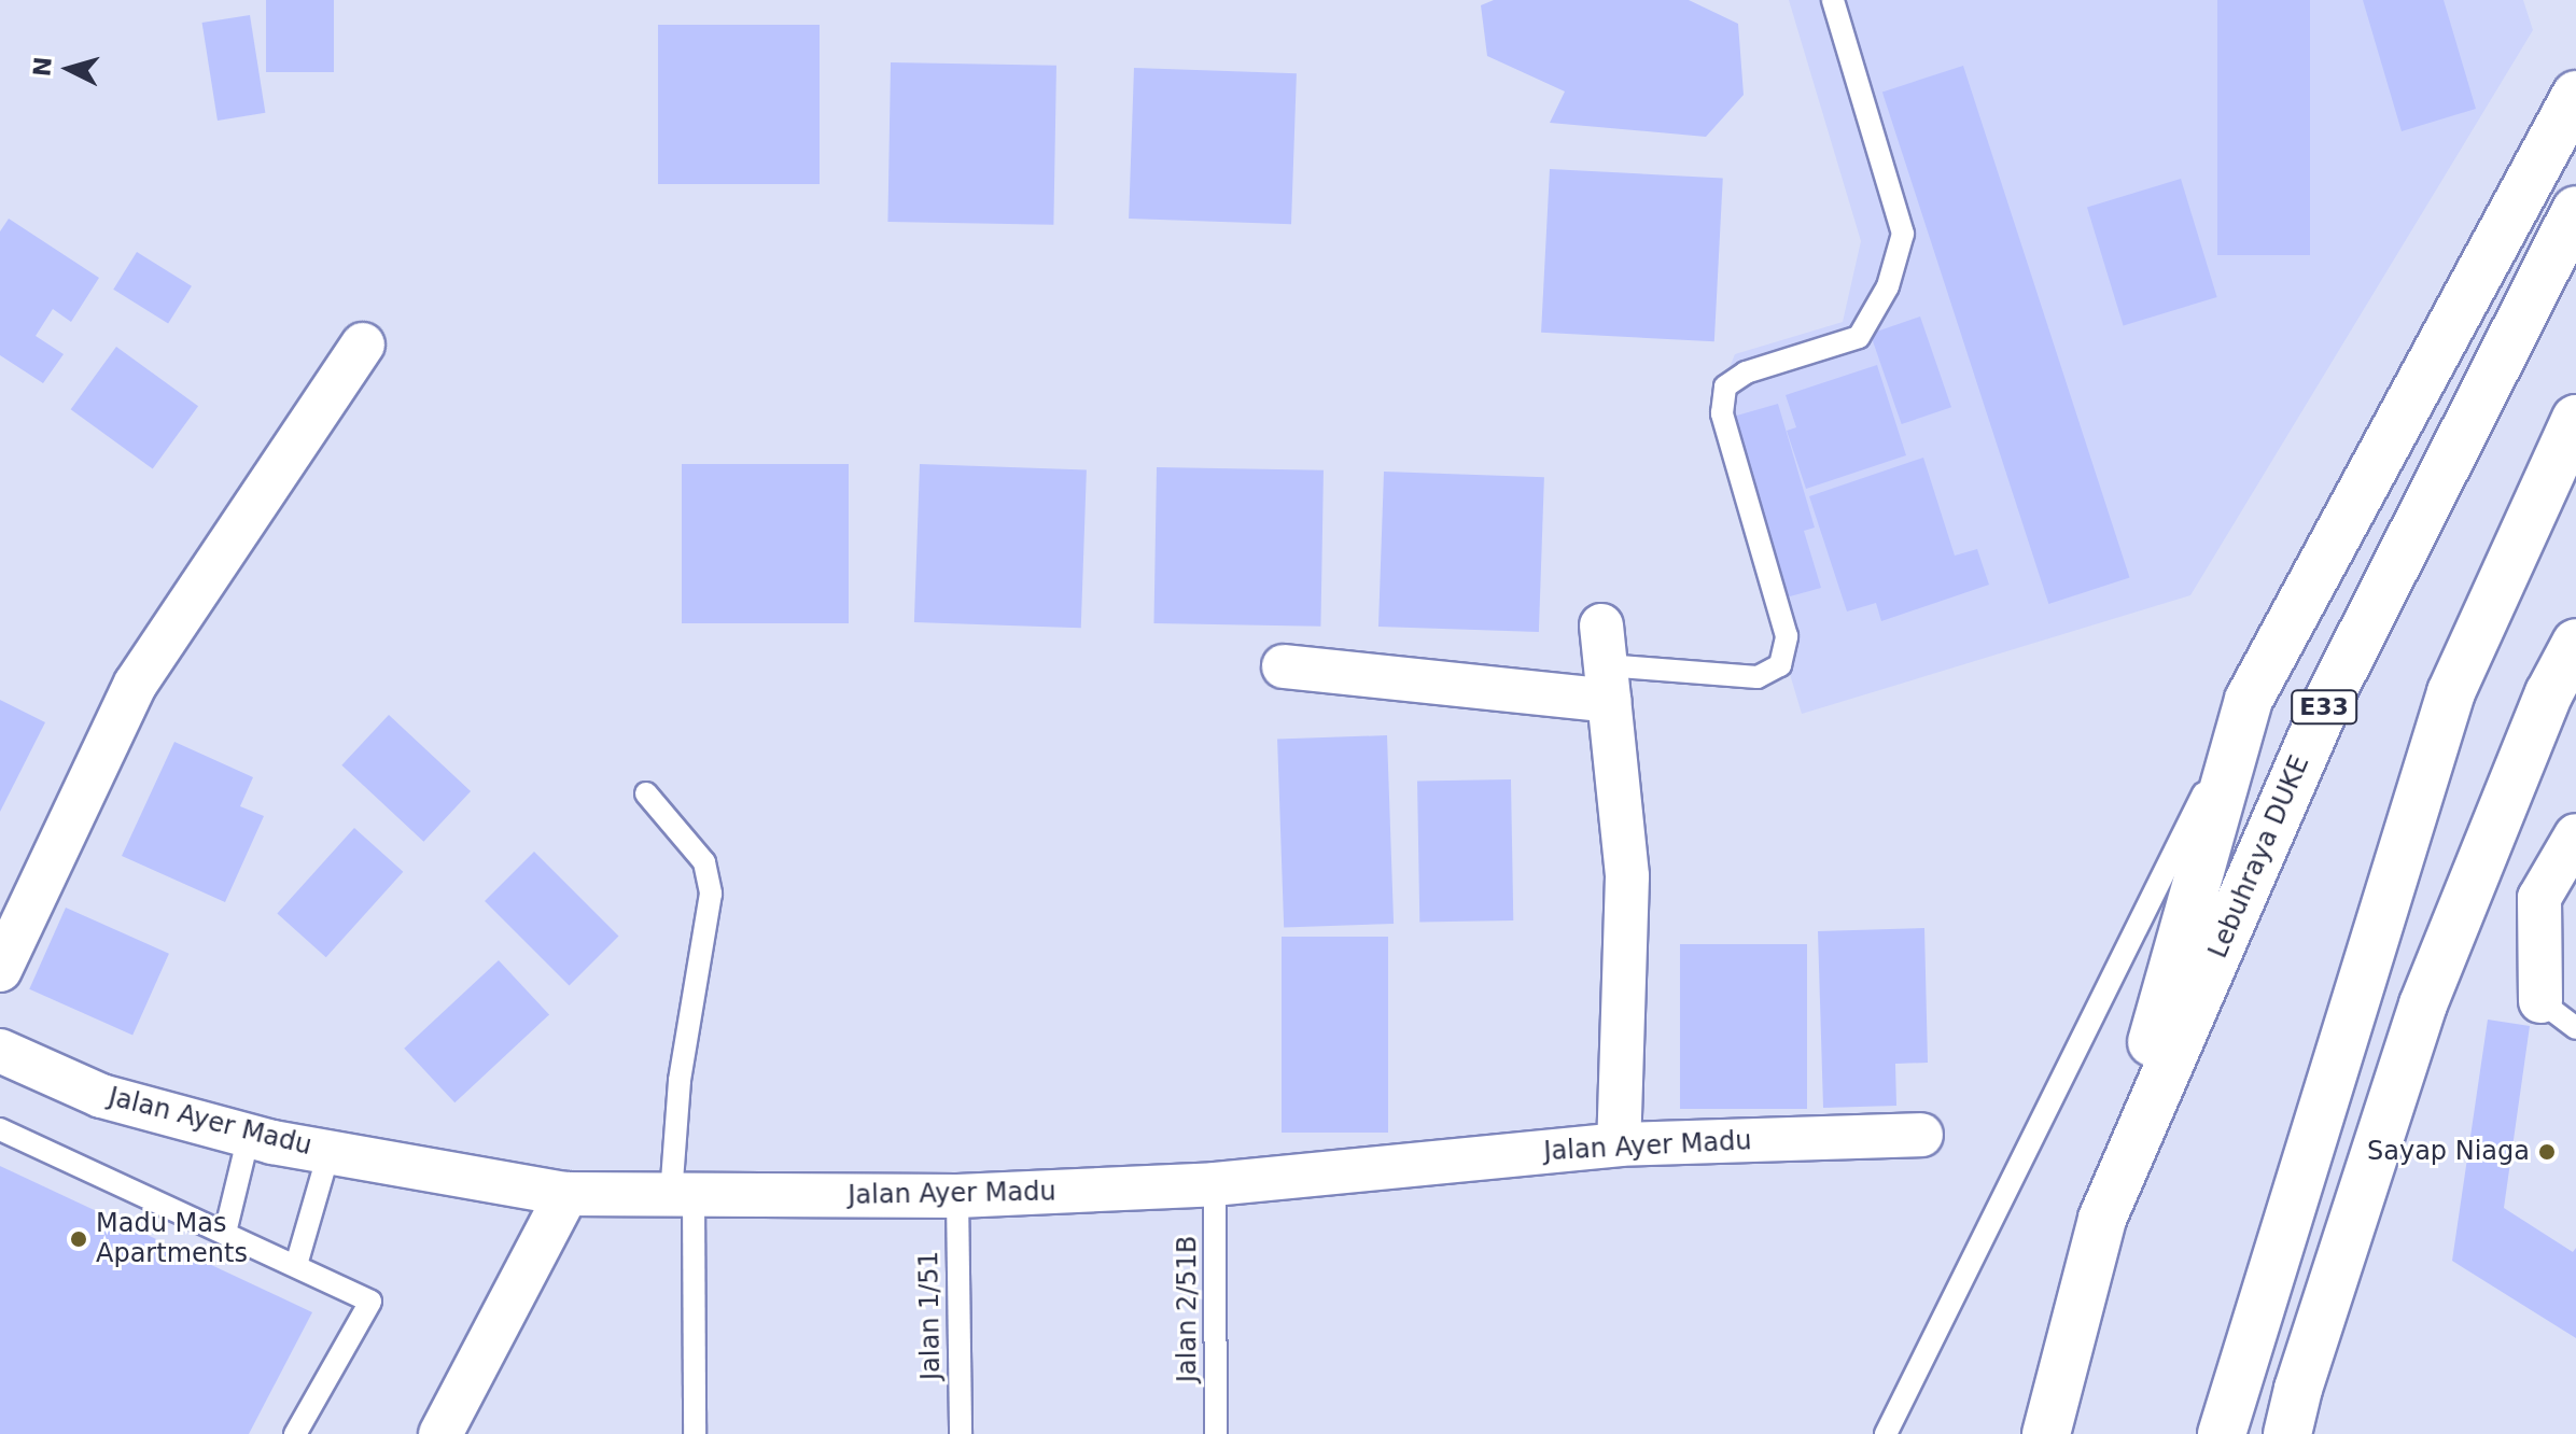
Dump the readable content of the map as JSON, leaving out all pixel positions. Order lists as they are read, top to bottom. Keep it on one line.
{"streets":{"highway":["E33","Lebuhraya DUKE"],"street":["Jalan Ayer Madu"],"lane":["Jalan 2/51B","Jalan 1/51"]},"crossings":[["Jalan Ayer Madu","Jalan 2/51B"],["Jalan Ayer Madu","Jalan 1/51"]],"places":["Sayap Niaga","Madu Mas Apartments"],"north":"left"}
